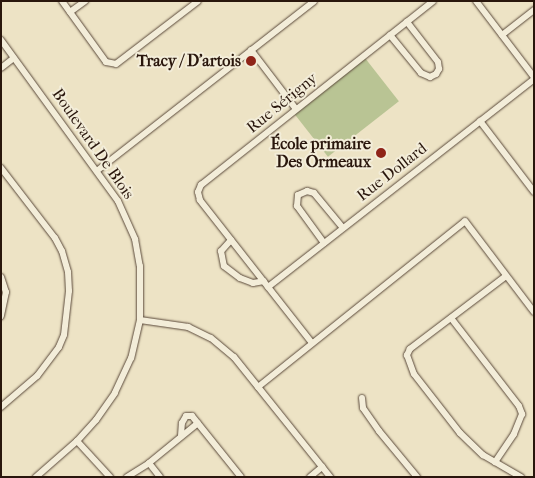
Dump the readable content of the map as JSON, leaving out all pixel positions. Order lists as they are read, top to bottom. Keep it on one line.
{"streets":{"street":["Rue Sérigny","Boulevard De Blois","Rue Dollard"]},"crossings":[["Rue Sérigny","Rue Dollard"]],"places":["Tracy / D'artois","École primaire Des Ormeaux"]}
